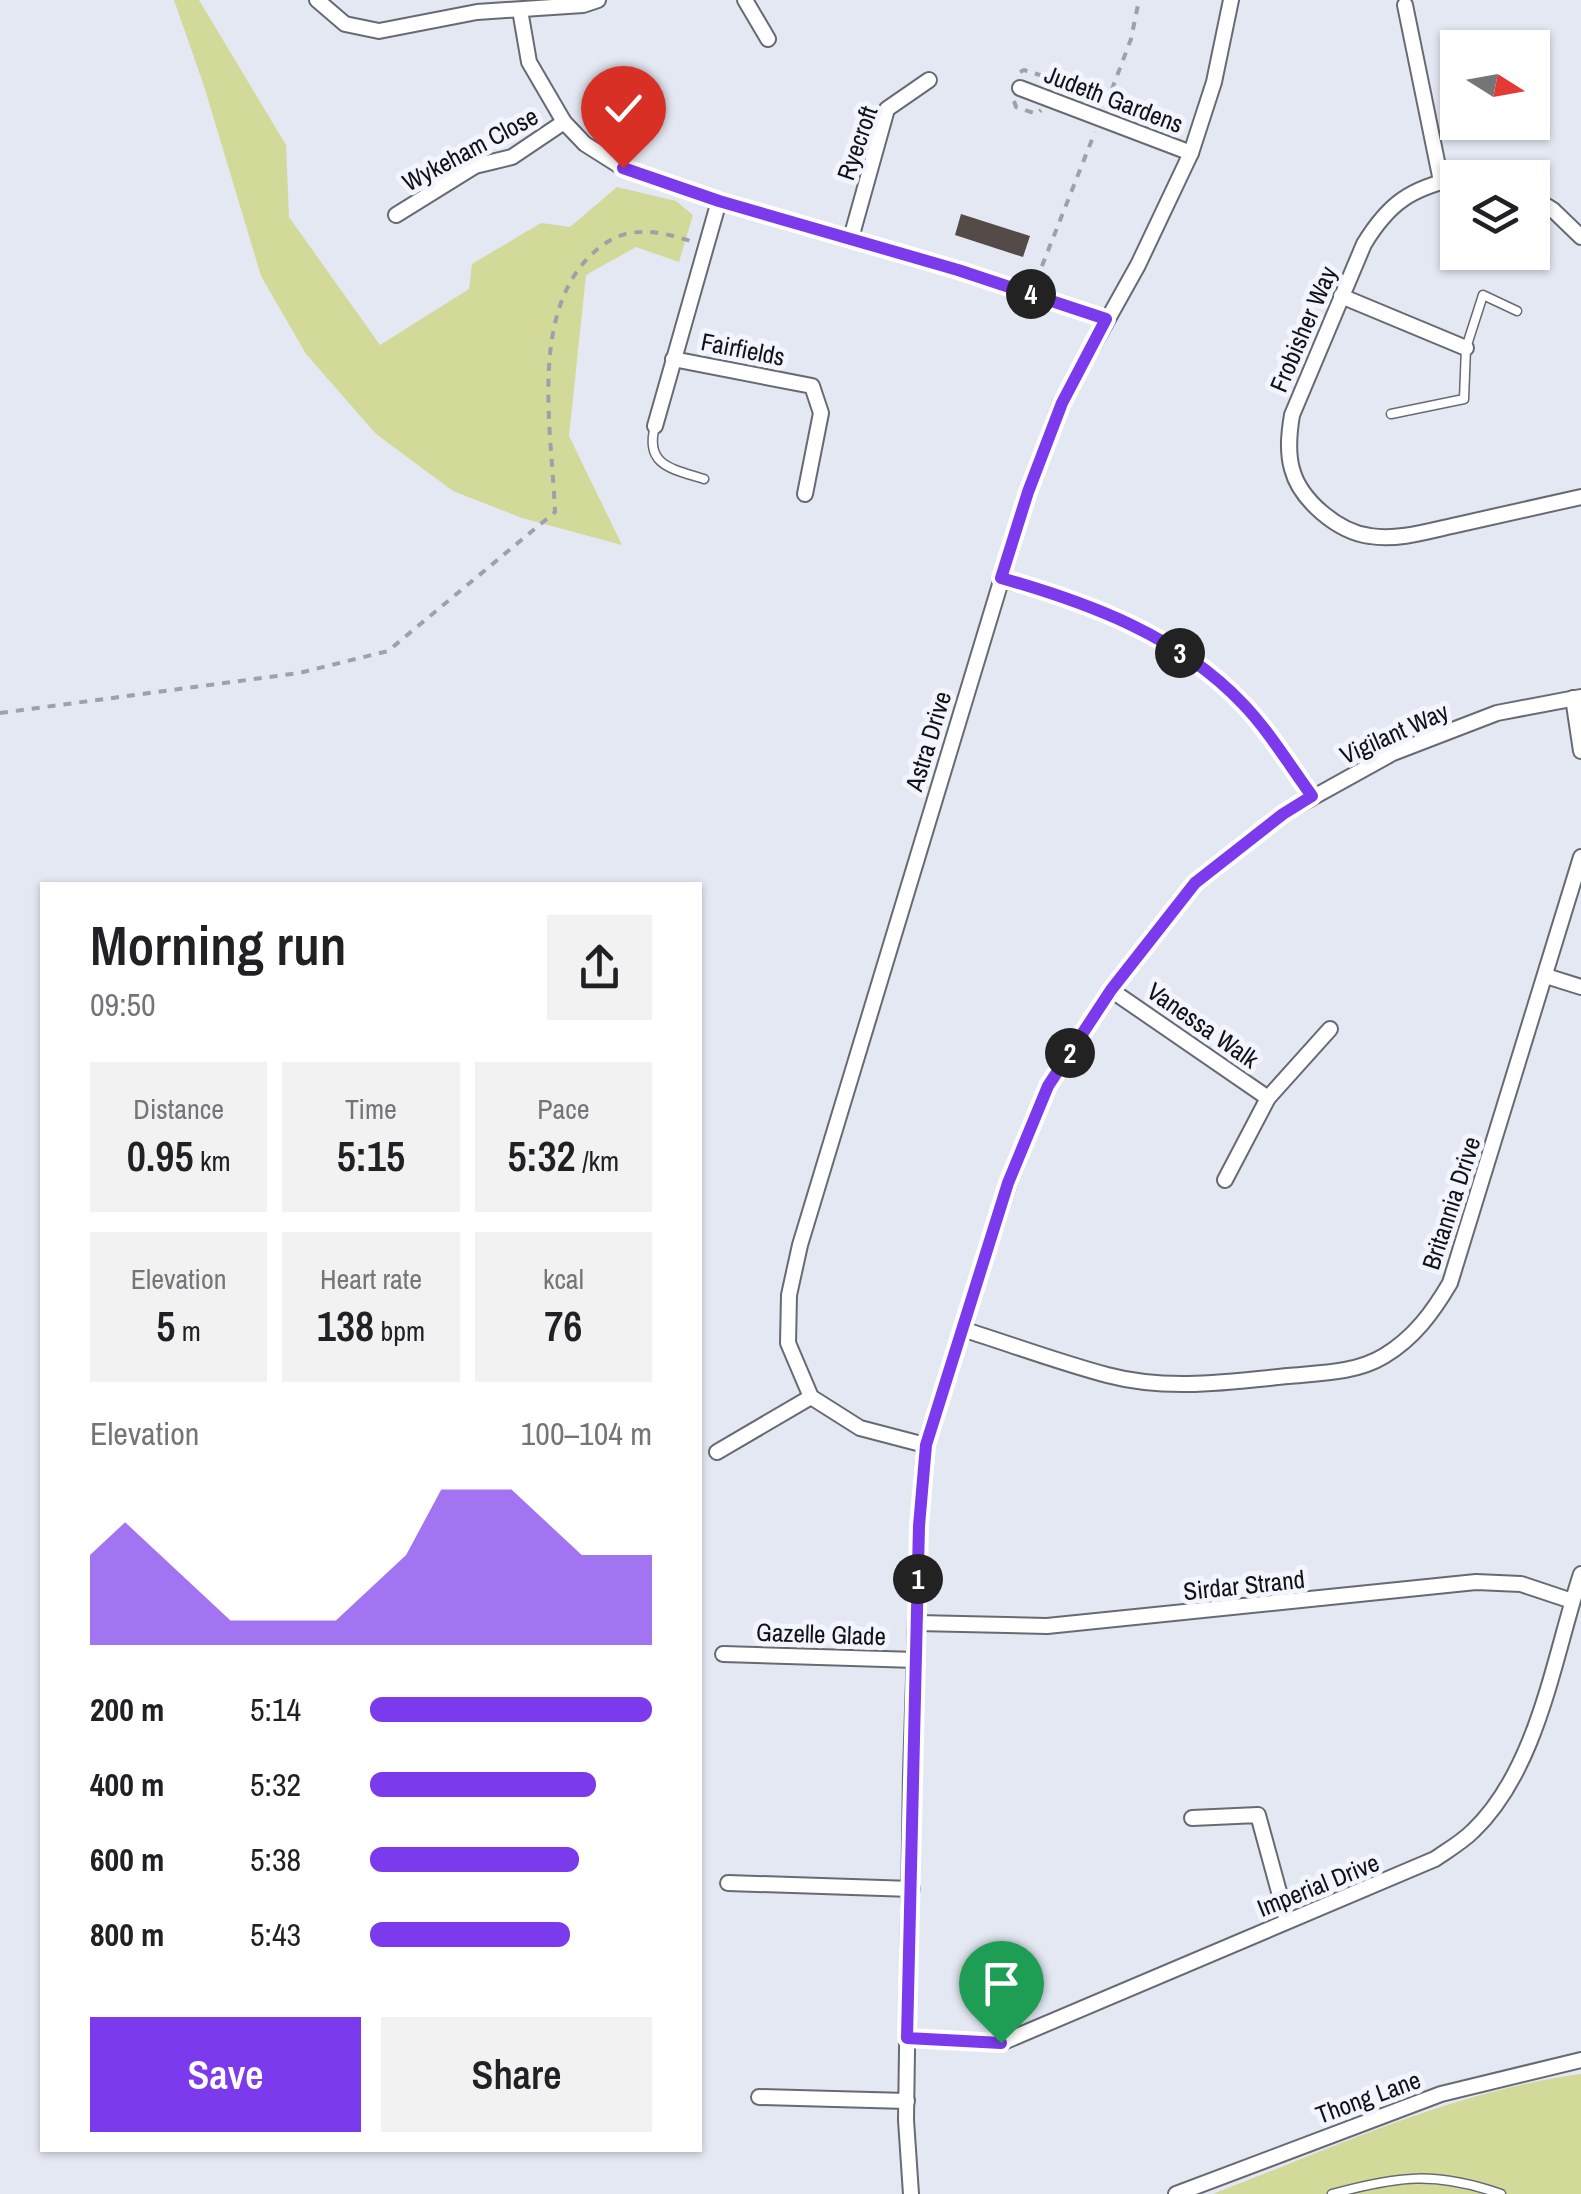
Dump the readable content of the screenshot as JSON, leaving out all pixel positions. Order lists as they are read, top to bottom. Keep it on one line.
{"streets":{"street":["Judeth Gardens","Ryecroft","Wykeham Close","Frobisher Way","Fairfields","Vigilant Way","Astra Drive","Vanessa Walk","Britannia Drive","Sirdar Strand","Gazelle Glade","Imperial Drive","Thong Lane"]},"crossings":[["Judeth Gardens","Astra Drive"],["Vigilant Way","Vanessa Walk"],["Vigilant Way","Britannia Drive"],["Vigilant Way","Sirdar Strand"],["Vigilant Way","Gazelle Glade"],["Vigilant Way","Imperial Drive"],["Sirdar Strand","Imperial Drive"]],"north":"right","page":{"pins":["4","3","2","1"],"heading":["Morning run","09:50"],"stats":[["Distance","0.95 km"],["Time","5:15"],["Pace","5:32 /km"],["Elevation","5 m"],["Heart rate","138 bpm"],["kcal","76"]],"chart":["Elevation","100–104 m"],"list":[{"name":"200 m","note":"5:14"},{"name":"400 m","note":"5:32"},{"name":"600 m","note":"5:38"},{"name":"800 m","note":"5:43"}],"buttons":["Save","Share"]}}
